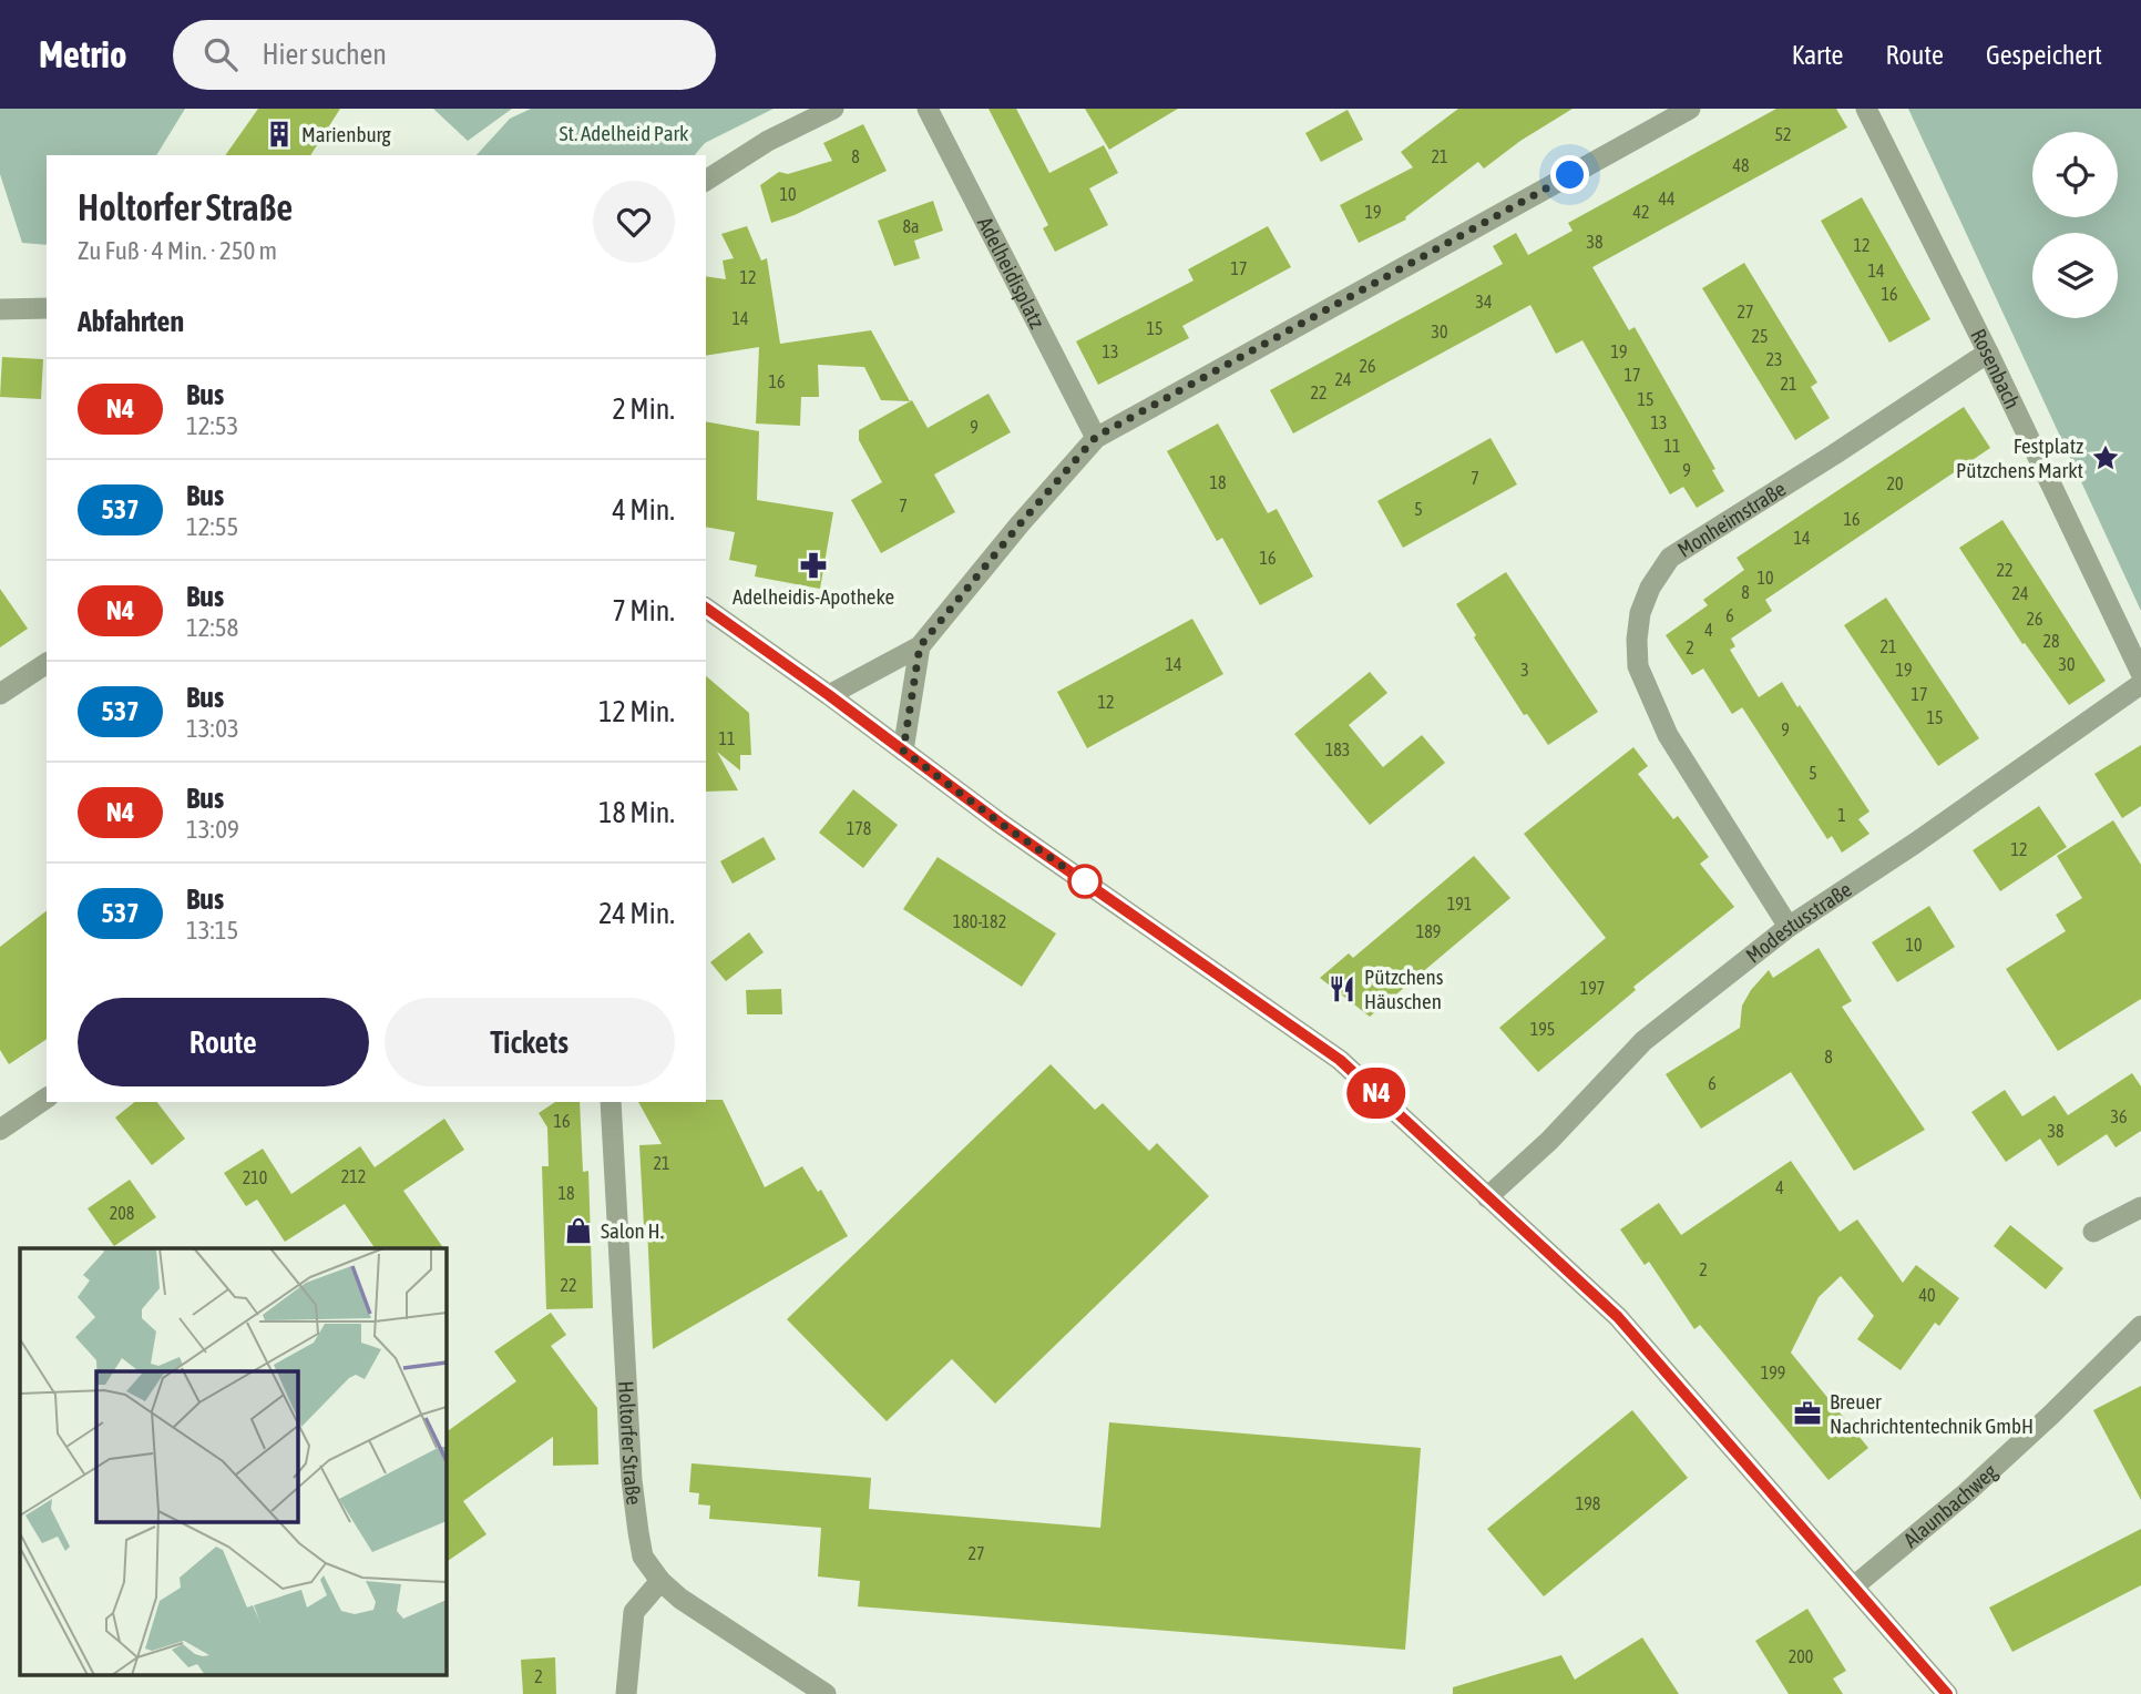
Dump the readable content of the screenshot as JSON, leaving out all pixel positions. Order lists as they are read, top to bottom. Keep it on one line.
{"streets":{"street":["Adelheidisplatz","Rosenbach","Monheimstraße","Modestusstraße","Holtorfer Straße","Alaunbachweg"]},"crossings":[["Rosenbach","Monheimstraße"],["Monheimstraße","Modestusstraße"]],"parks":["St. Adelheid Park"],"places":{"building":["Marienburg"],"place":["Festplatz Pützchens Markt"],"pharmacy":["Adelheidis-Apotheke"],"restaurant":["Pützchens Häuschen"],"shop":["Salon H."],"office":["Breuer Nachrichtentechnik GmbH"]},"lines":["bus line N4"],"house_numbers":["52","8","21","48","10","44","19","42","8a","38","12","17","14","12","16","34","27","14","15","30","25","13","19","23","26","17","24","16","21","22","15","13","9","11","9","7","18","20","7","5","16","14","16","22","10","8","24","6","26","4","28","21","2","14","30","3","19","17","12","15","9","11","183","5","1","178","12","191","180-182","189","10","197","195","8","6","36","16","38","21","212","210","4","18","208","2","22","40","199","198","27","200","2"],"page":{"header":"Metrio","search":"Hier suchen","nav":["Karte","Route","Gespeichert"],"on_map":"N4","heading":[["Holtorfer Straße","Zu Fuß · 4 Min. · 250 m"],"Abfahrten"],"list":[{"mark":"N4","name":"Bus","note":"12:53","value":"2 Min."},{"mark":"537","name":"Bus","note":"12:55","value":"4 Min."},{"mark":"N4","name":"Bus","note":"12:58","value":"7 Min."},{"mark":"537","name":"Bus","note":"13:03","value":"12 Min."},{"mark":"N4","name":"Bus","note":"13:09","value":"18 Min."},{"mark":"537","name":"Bus","note":"13:15","value":"24 Min."}],"buttons":["Route","Tickets"]}}
